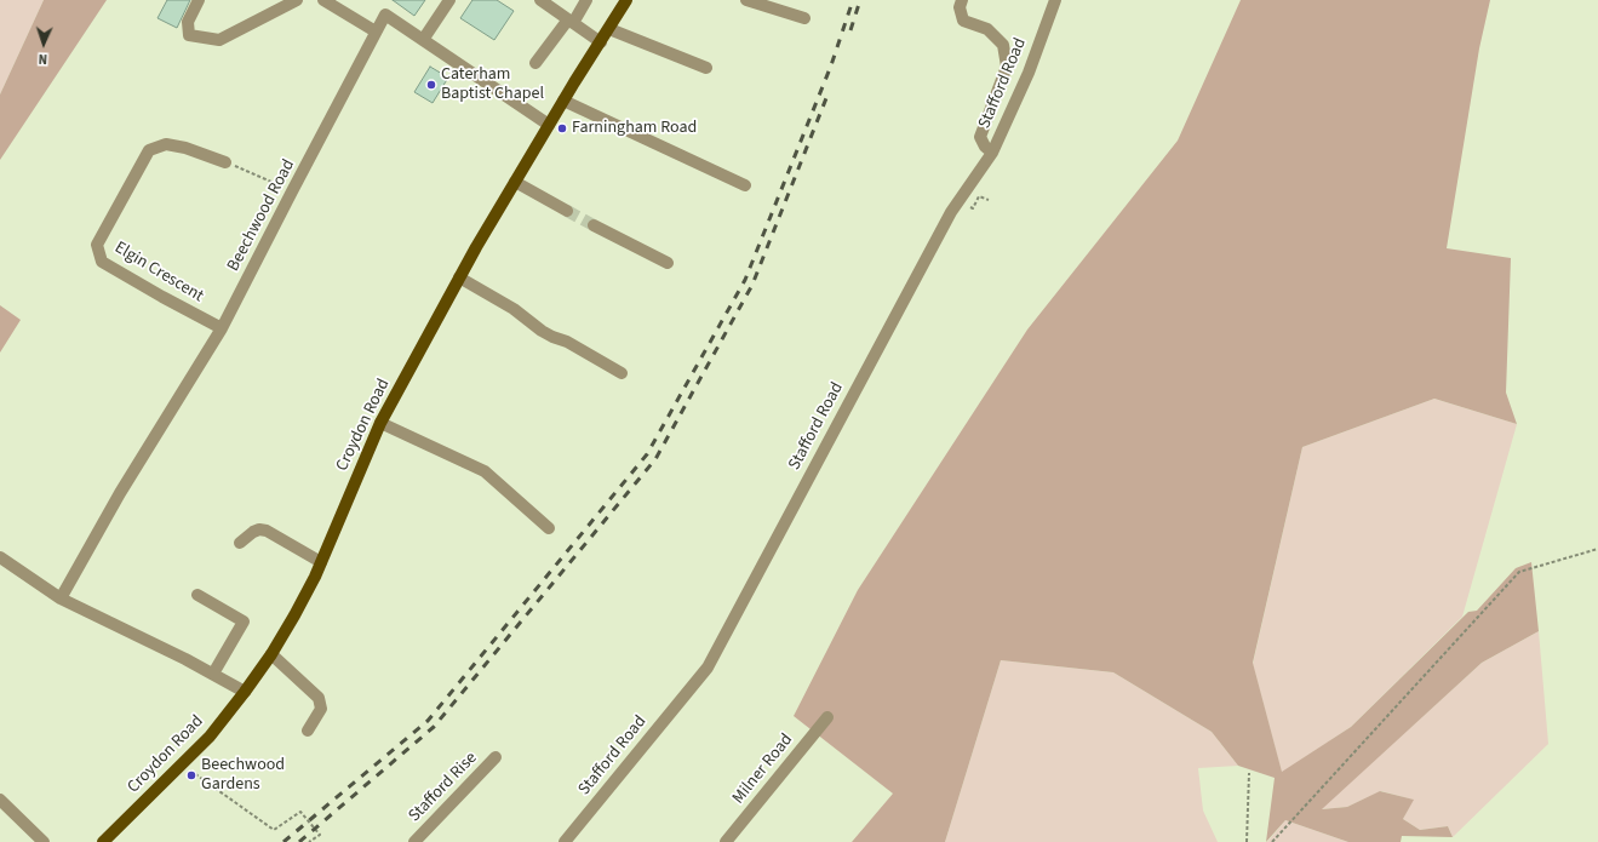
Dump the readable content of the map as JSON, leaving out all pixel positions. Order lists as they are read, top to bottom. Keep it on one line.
{"streets":{"main road":["Croydon Road"],"street":["Stafford Road","Beechwood Road","Elgin Crescent","Milner Road","Stafford Rise"]},"crossings":[["Beechwood Road","Elgin Crescent"],["Beechwood Road","Croydon Road"]],"places":["Caterham Baptist Chapel","Farningham Road","Beechwood Gardens"],"north":"bottom"}
